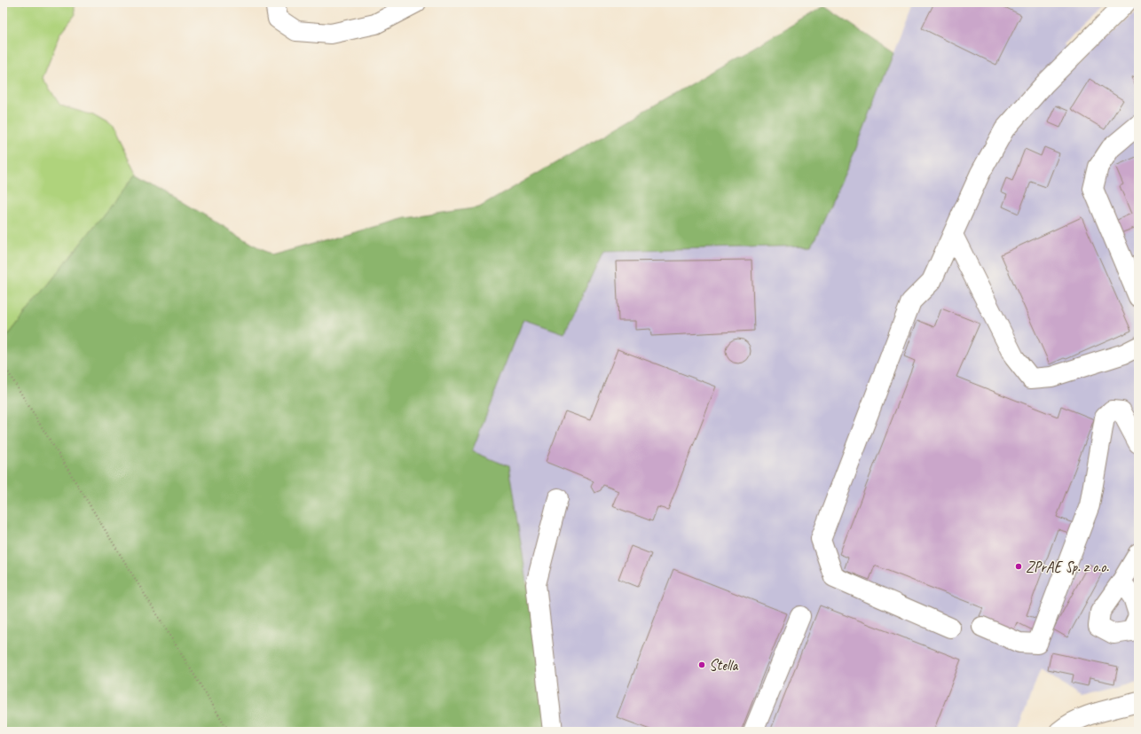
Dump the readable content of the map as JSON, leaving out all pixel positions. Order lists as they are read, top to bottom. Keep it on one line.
{"places":["ZPrAE Sp. z o.o.","Stella"]}
